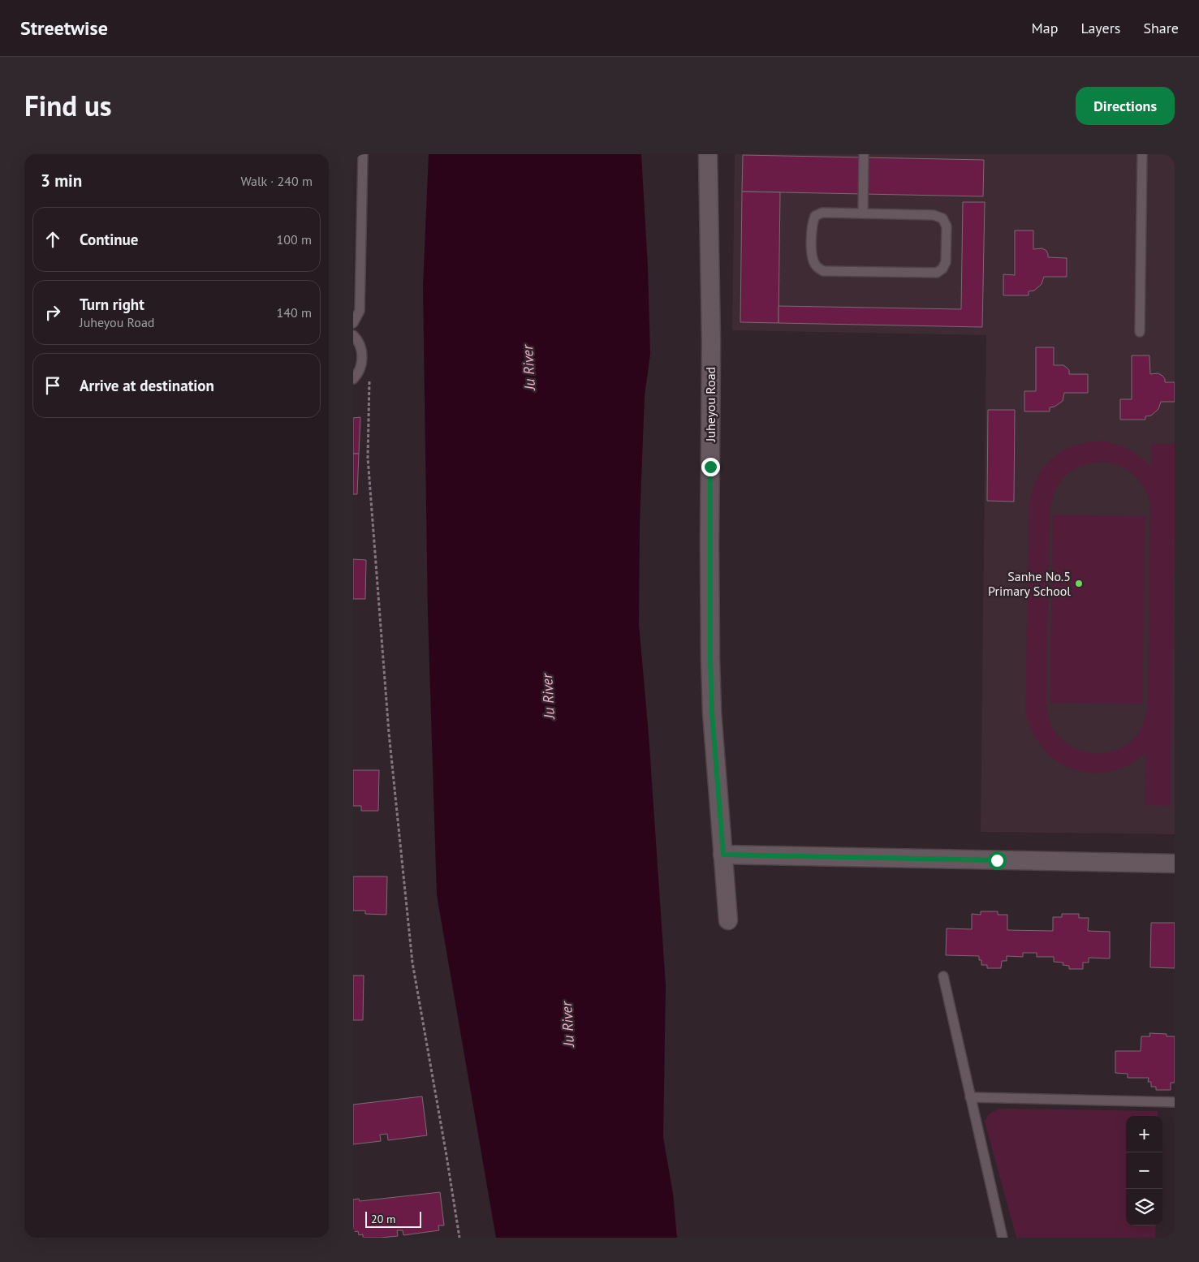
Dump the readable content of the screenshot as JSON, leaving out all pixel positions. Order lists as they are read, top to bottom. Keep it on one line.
{"streets":{"street":["Juheyou Road"]},"water":["Ju River"],"places":["Sanhe No.5 Primary School"],"scale_bar":"20 m","page":{"header":"Streetwise","nav":["Map","Layers","Share"],"title":"Find us","buttons":"Directions","heading":["3 min","Walk · 240 m"],"list":[["Continue","100 m"],["Turn right","Juheyou Road","140 m"],"Arrive at destination"],"map_buttons":["+","−"],"scale":"20 m"}}
